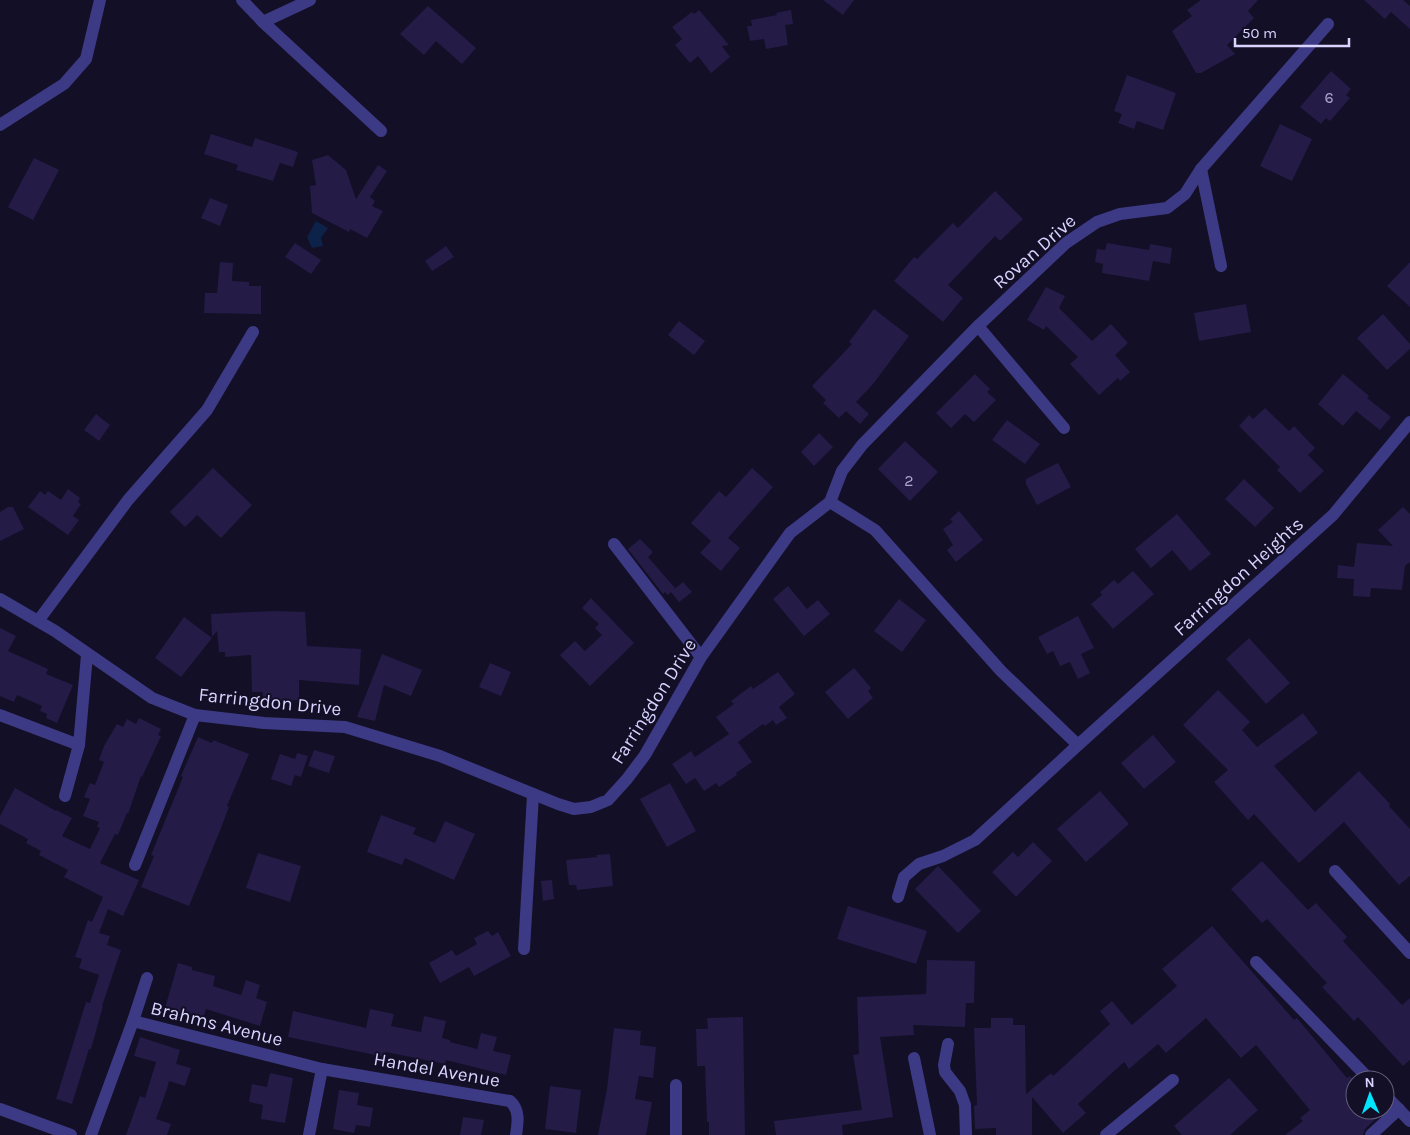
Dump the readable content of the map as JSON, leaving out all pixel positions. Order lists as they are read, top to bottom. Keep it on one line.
{"streets":{"street":["Rovan Drive","Farringdon Heights","Farringdon Drive","Brahms Avenue","Handel Avenue"]},"crossings":[["Rovan Drive","Farringdon Drive"],["Brahms Avenue","Handel Avenue"]],"house_numbers":["6","2"],"scale_bar":"50 m","north":"top"}
